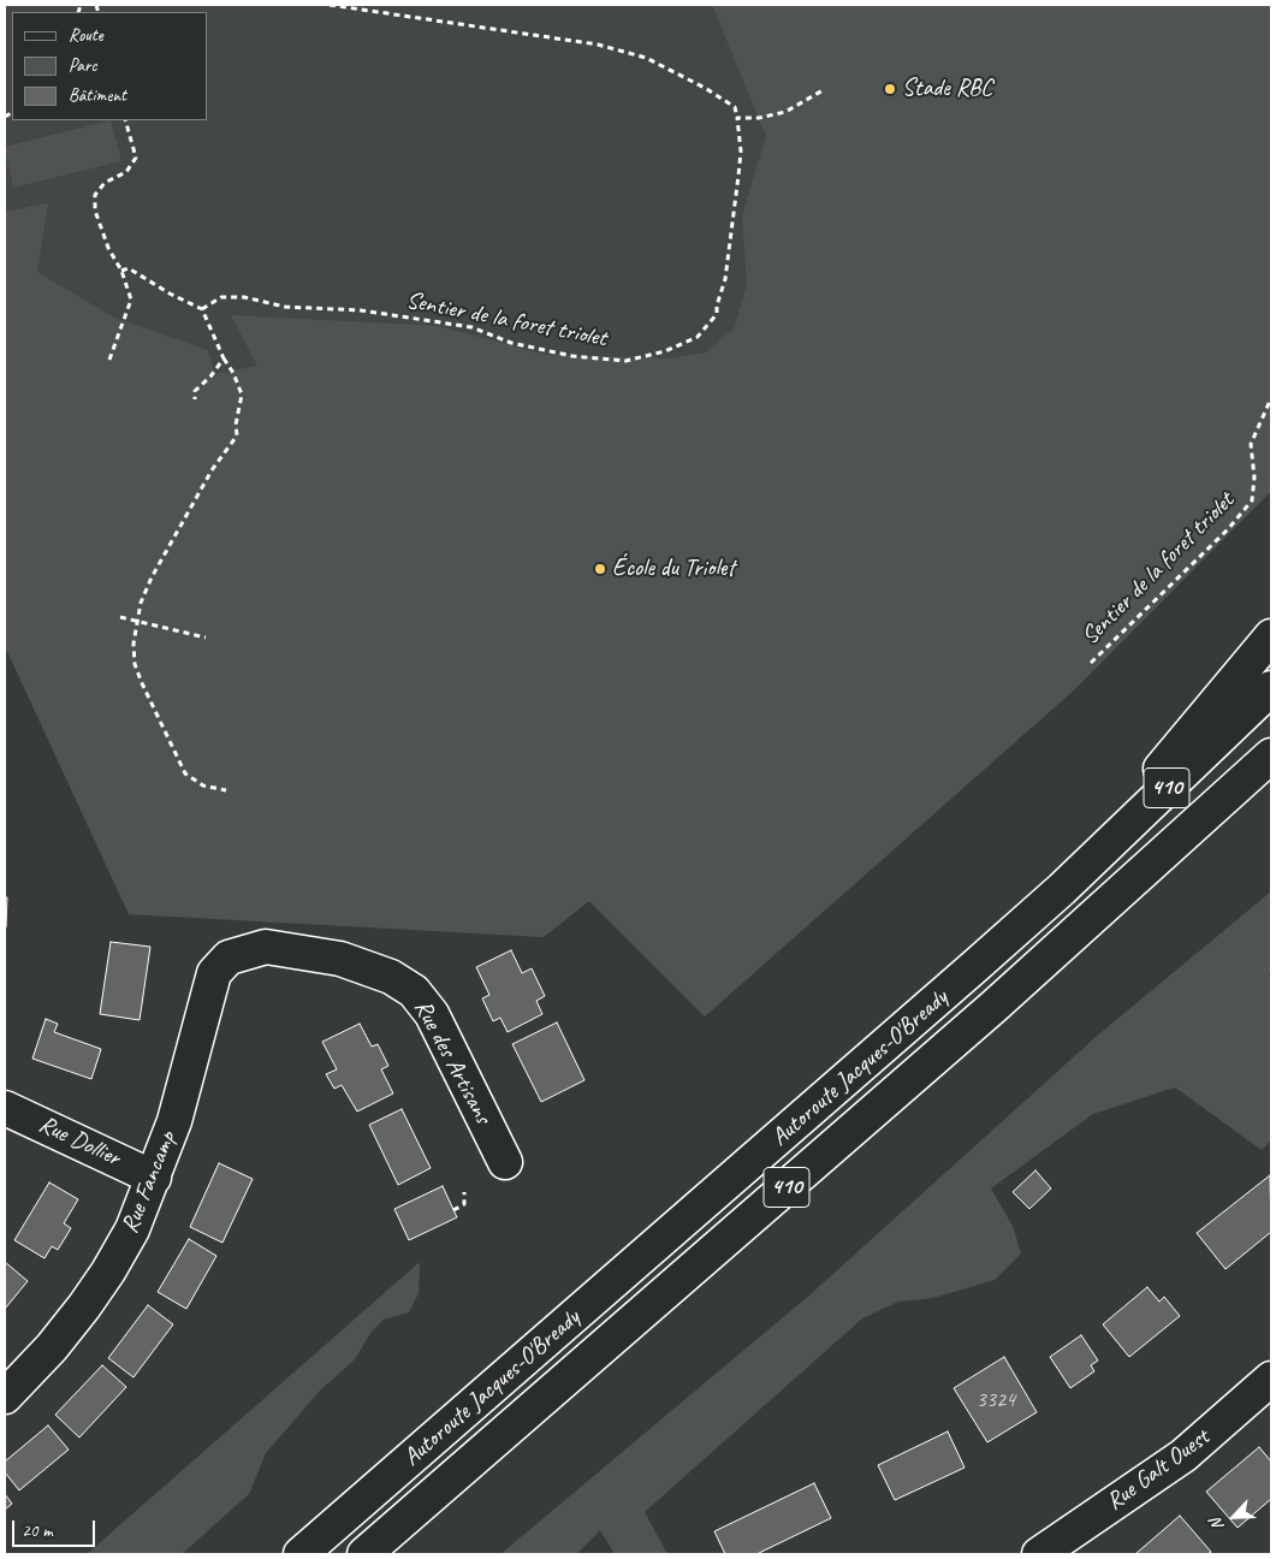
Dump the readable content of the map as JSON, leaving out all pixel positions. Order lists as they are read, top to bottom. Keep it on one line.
{"streets":{"main road":["410","Rue des Artisans","Autoroute Jacques-O'Bready","Rue Dollier","Rue Fancamp","Rue Galt Ouest"],"path":["Sentier de la foret triolet"]},"crossings":[["Rue des Artisans","Rue Fancamp"],["Rue Dollier","Rue Fancamp"]],"places":["Stade RBC","École du Triolet"],"house_numbers":["3324"],"legend":["Route","Parc","Bâtiment"],"scale_bar":"20 m","north":"bottom left"}
